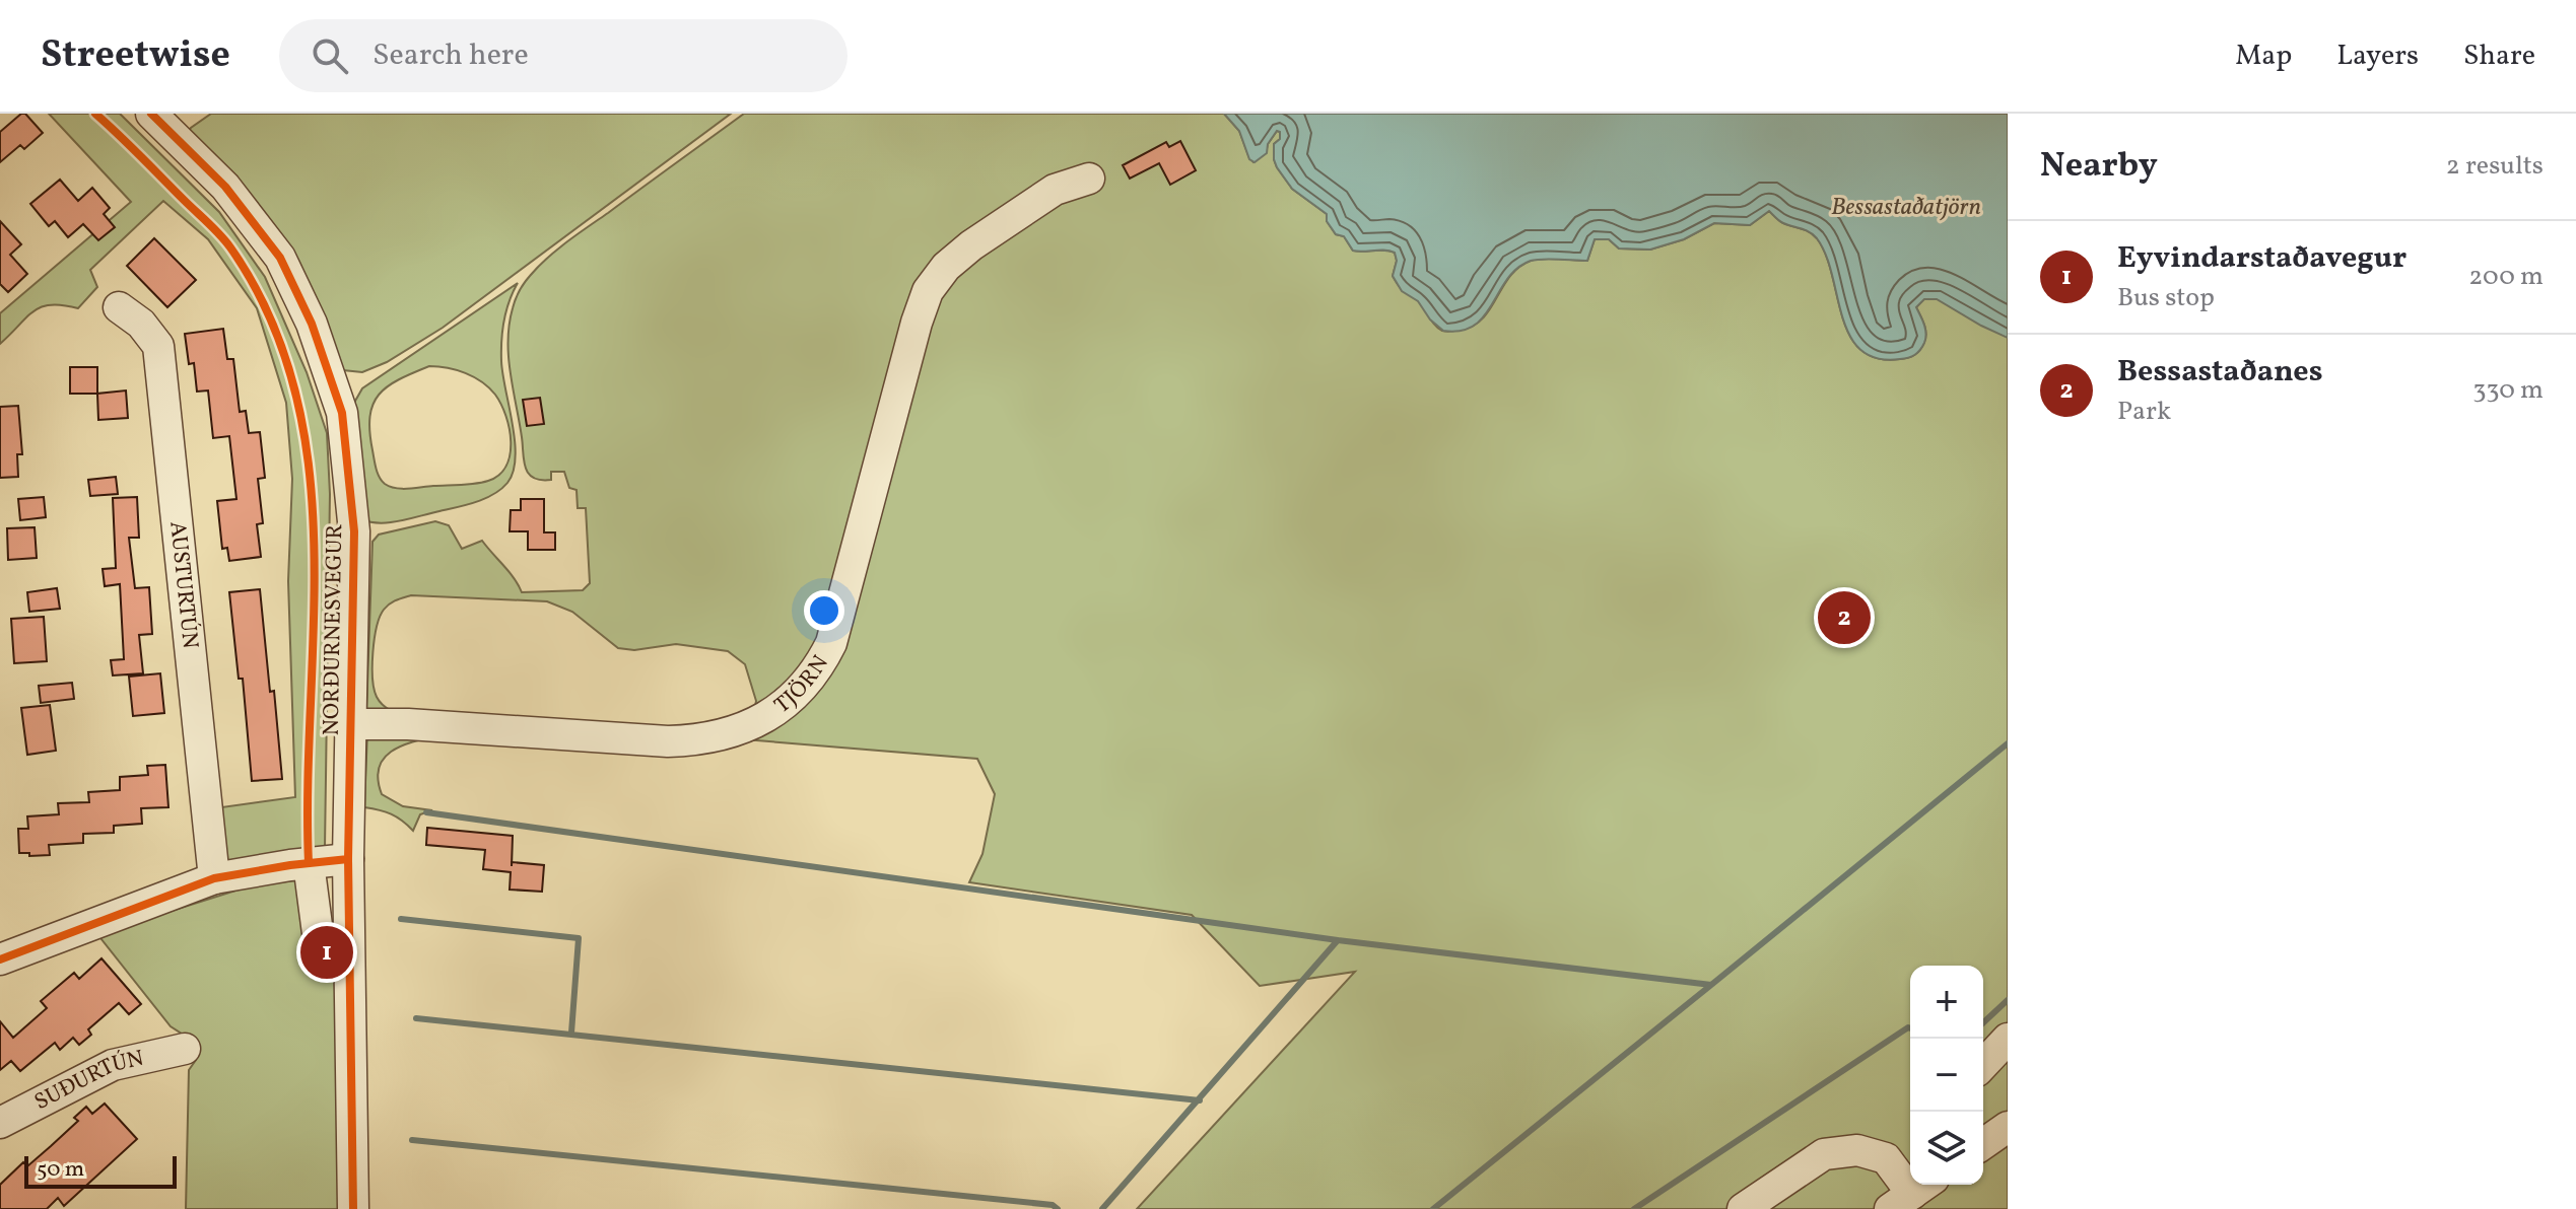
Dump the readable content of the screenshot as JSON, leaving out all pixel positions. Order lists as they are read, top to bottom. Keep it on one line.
{"streets":{"street":["AUSTURTÚN","NORÐURNESVEGUR","TJÖRN","SUÐURTÚN"]},"crossings":[["NORÐURNESVEGUR","TJÖRN"]],"water":["Bessastaðatjörn"],"scale_bar":"50 m","page":{"header":"Streetwise","search":"Search here","nav":["Map","Layers","Share"],"heading":["Nearby","2 results"],"list":[{"mark":"1","name":"Eyvindarstaðavegur","note":"Bus stop","value":"200 m"},{"mark":"2","name":"Bessastaðanes","note":"Park","value":"330 m"}],"pins":["2","1"],"map_buttons":["+","−"],"scale":"50 m"}}
